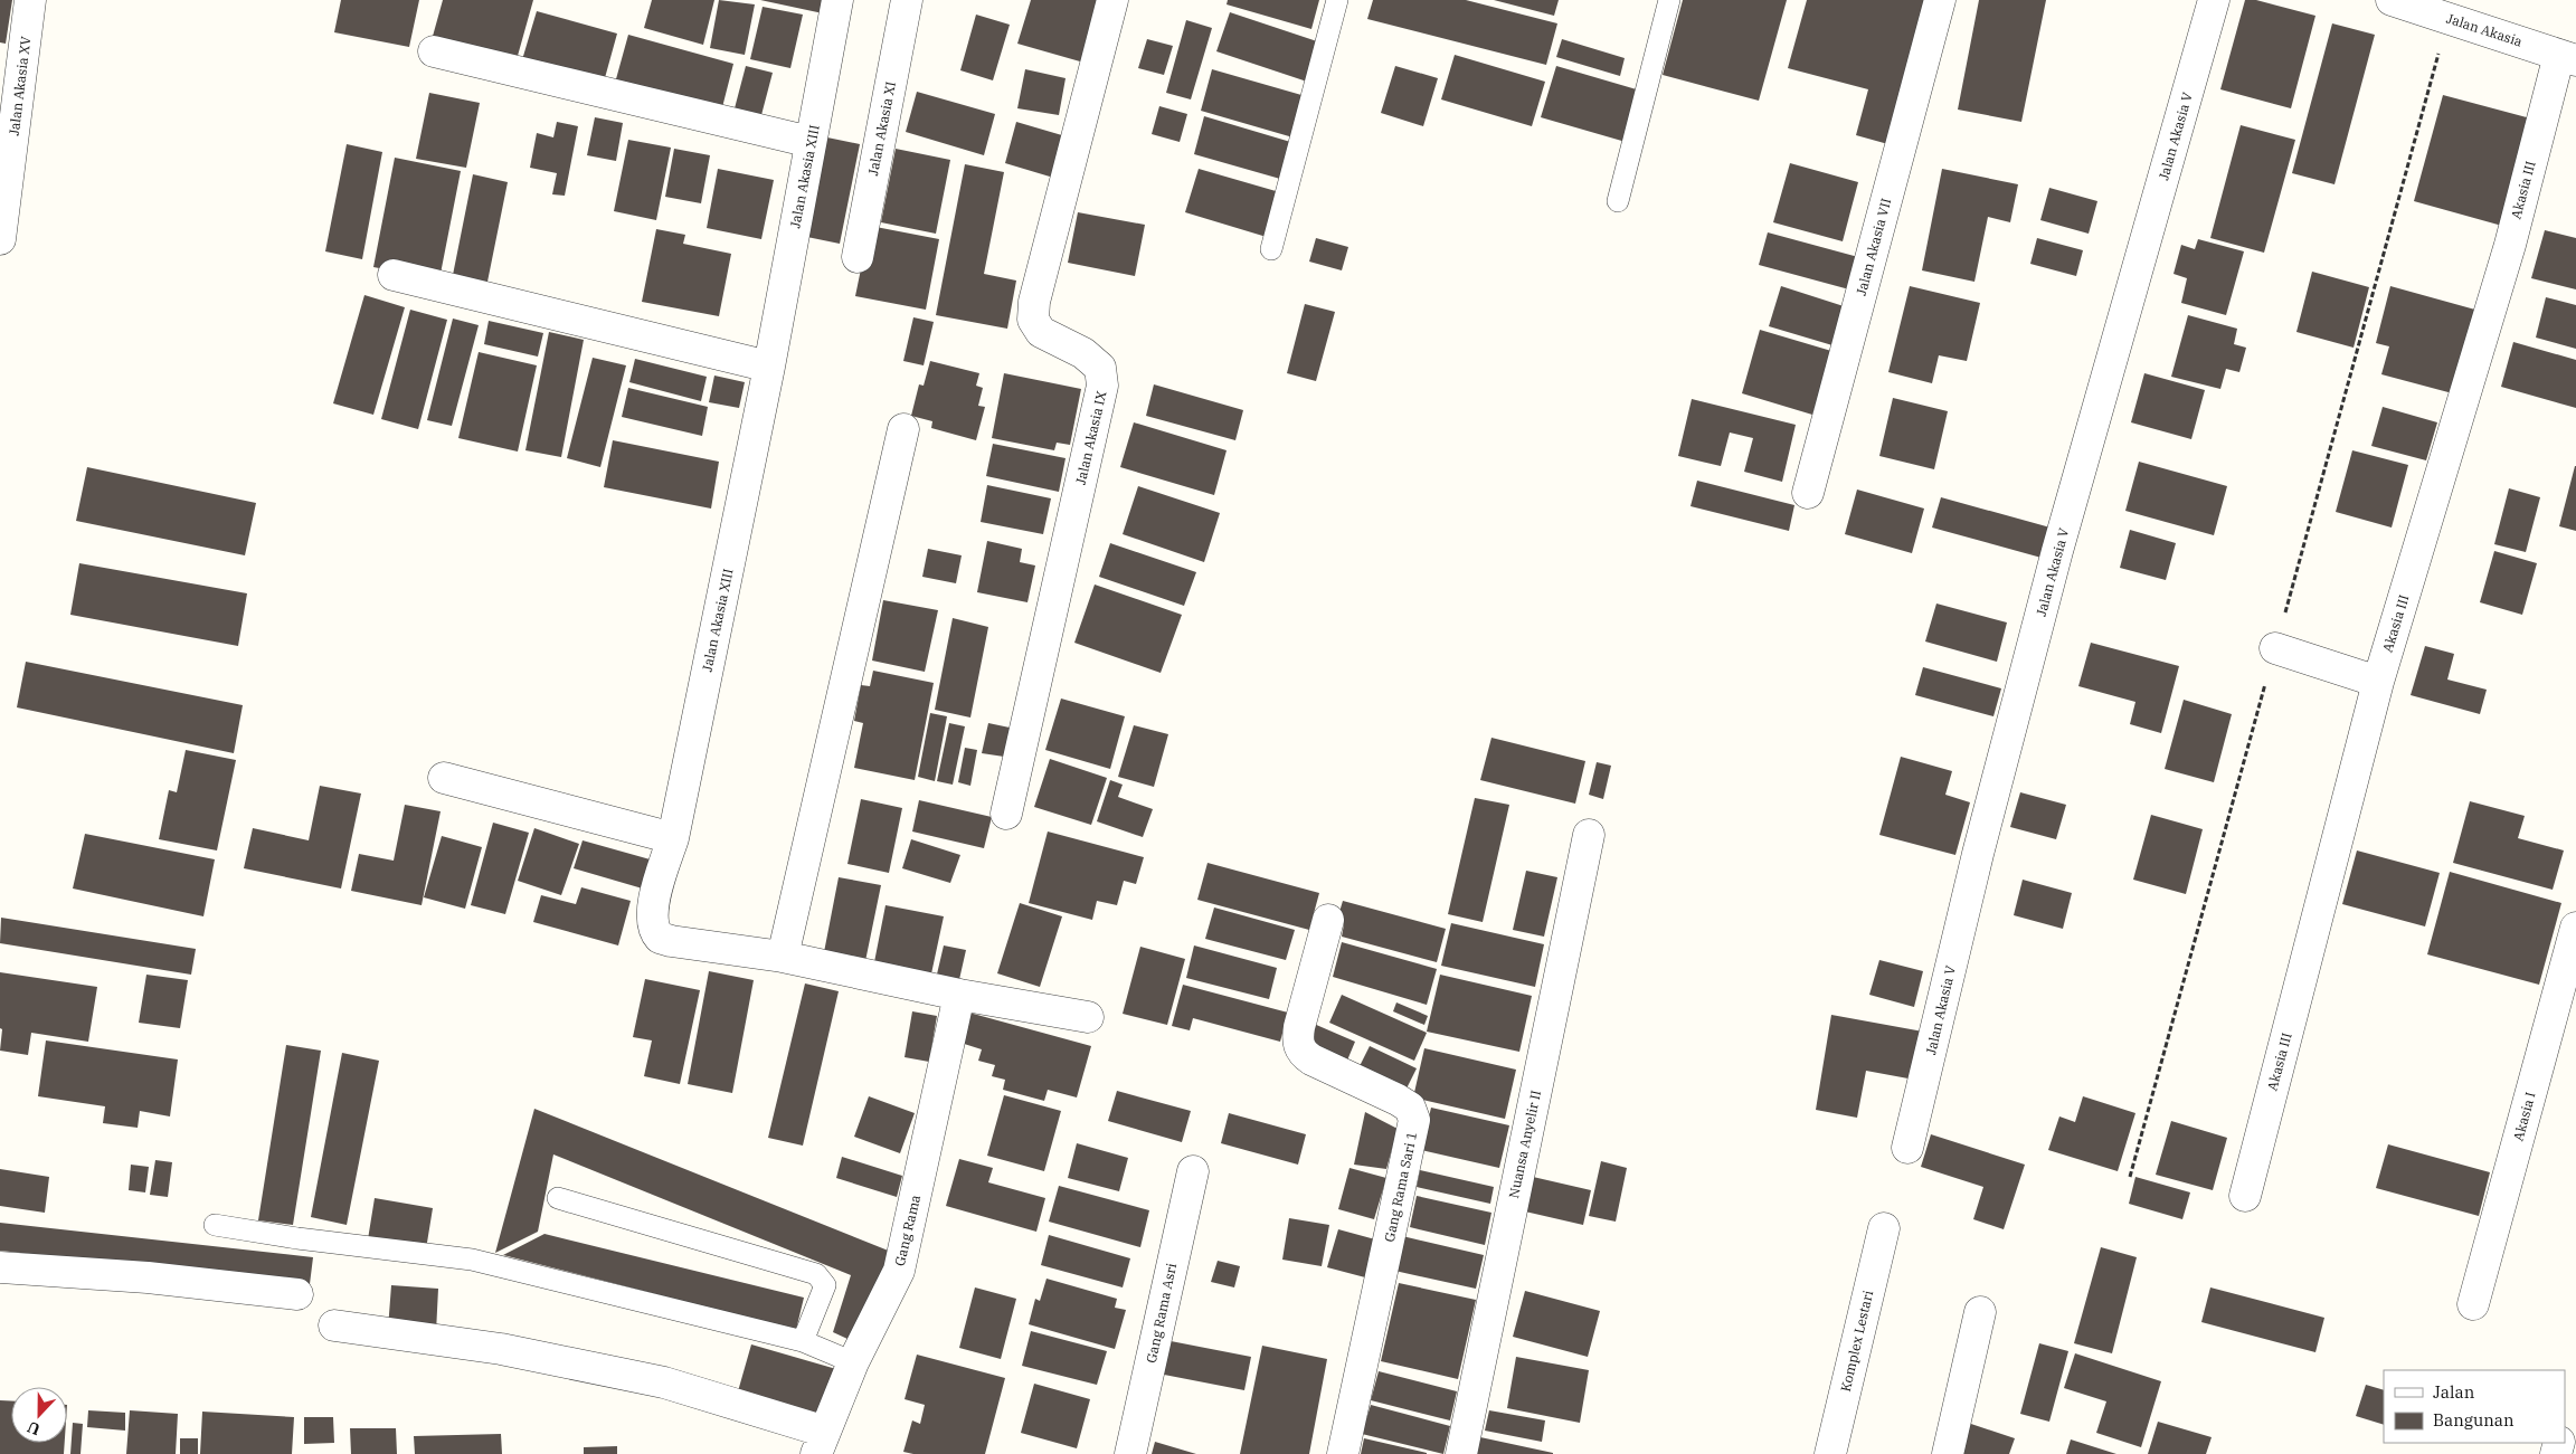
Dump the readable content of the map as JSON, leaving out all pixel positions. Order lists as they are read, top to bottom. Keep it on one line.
{"streets":{"street":["Jalan Akasia","Jalan Akasia XV","Jalan Akasia XI","Jalan Akasia V","Jalan Akasia XIII","Akasia III","Jalan Akasia VII","Jalan Akasia IX","Akasia I","Nuansa Anyelir II","Gang Rama Sari 1","Gang Rama","Gang Rama Asri","Komplex Lestari"]},"crossings":[["Jalan Akasia","Akasia III"],["Jalan Akasia XIII","Gang Rama"]],"legend":["Jalan","Bangunan"],"north":"bottom"}
